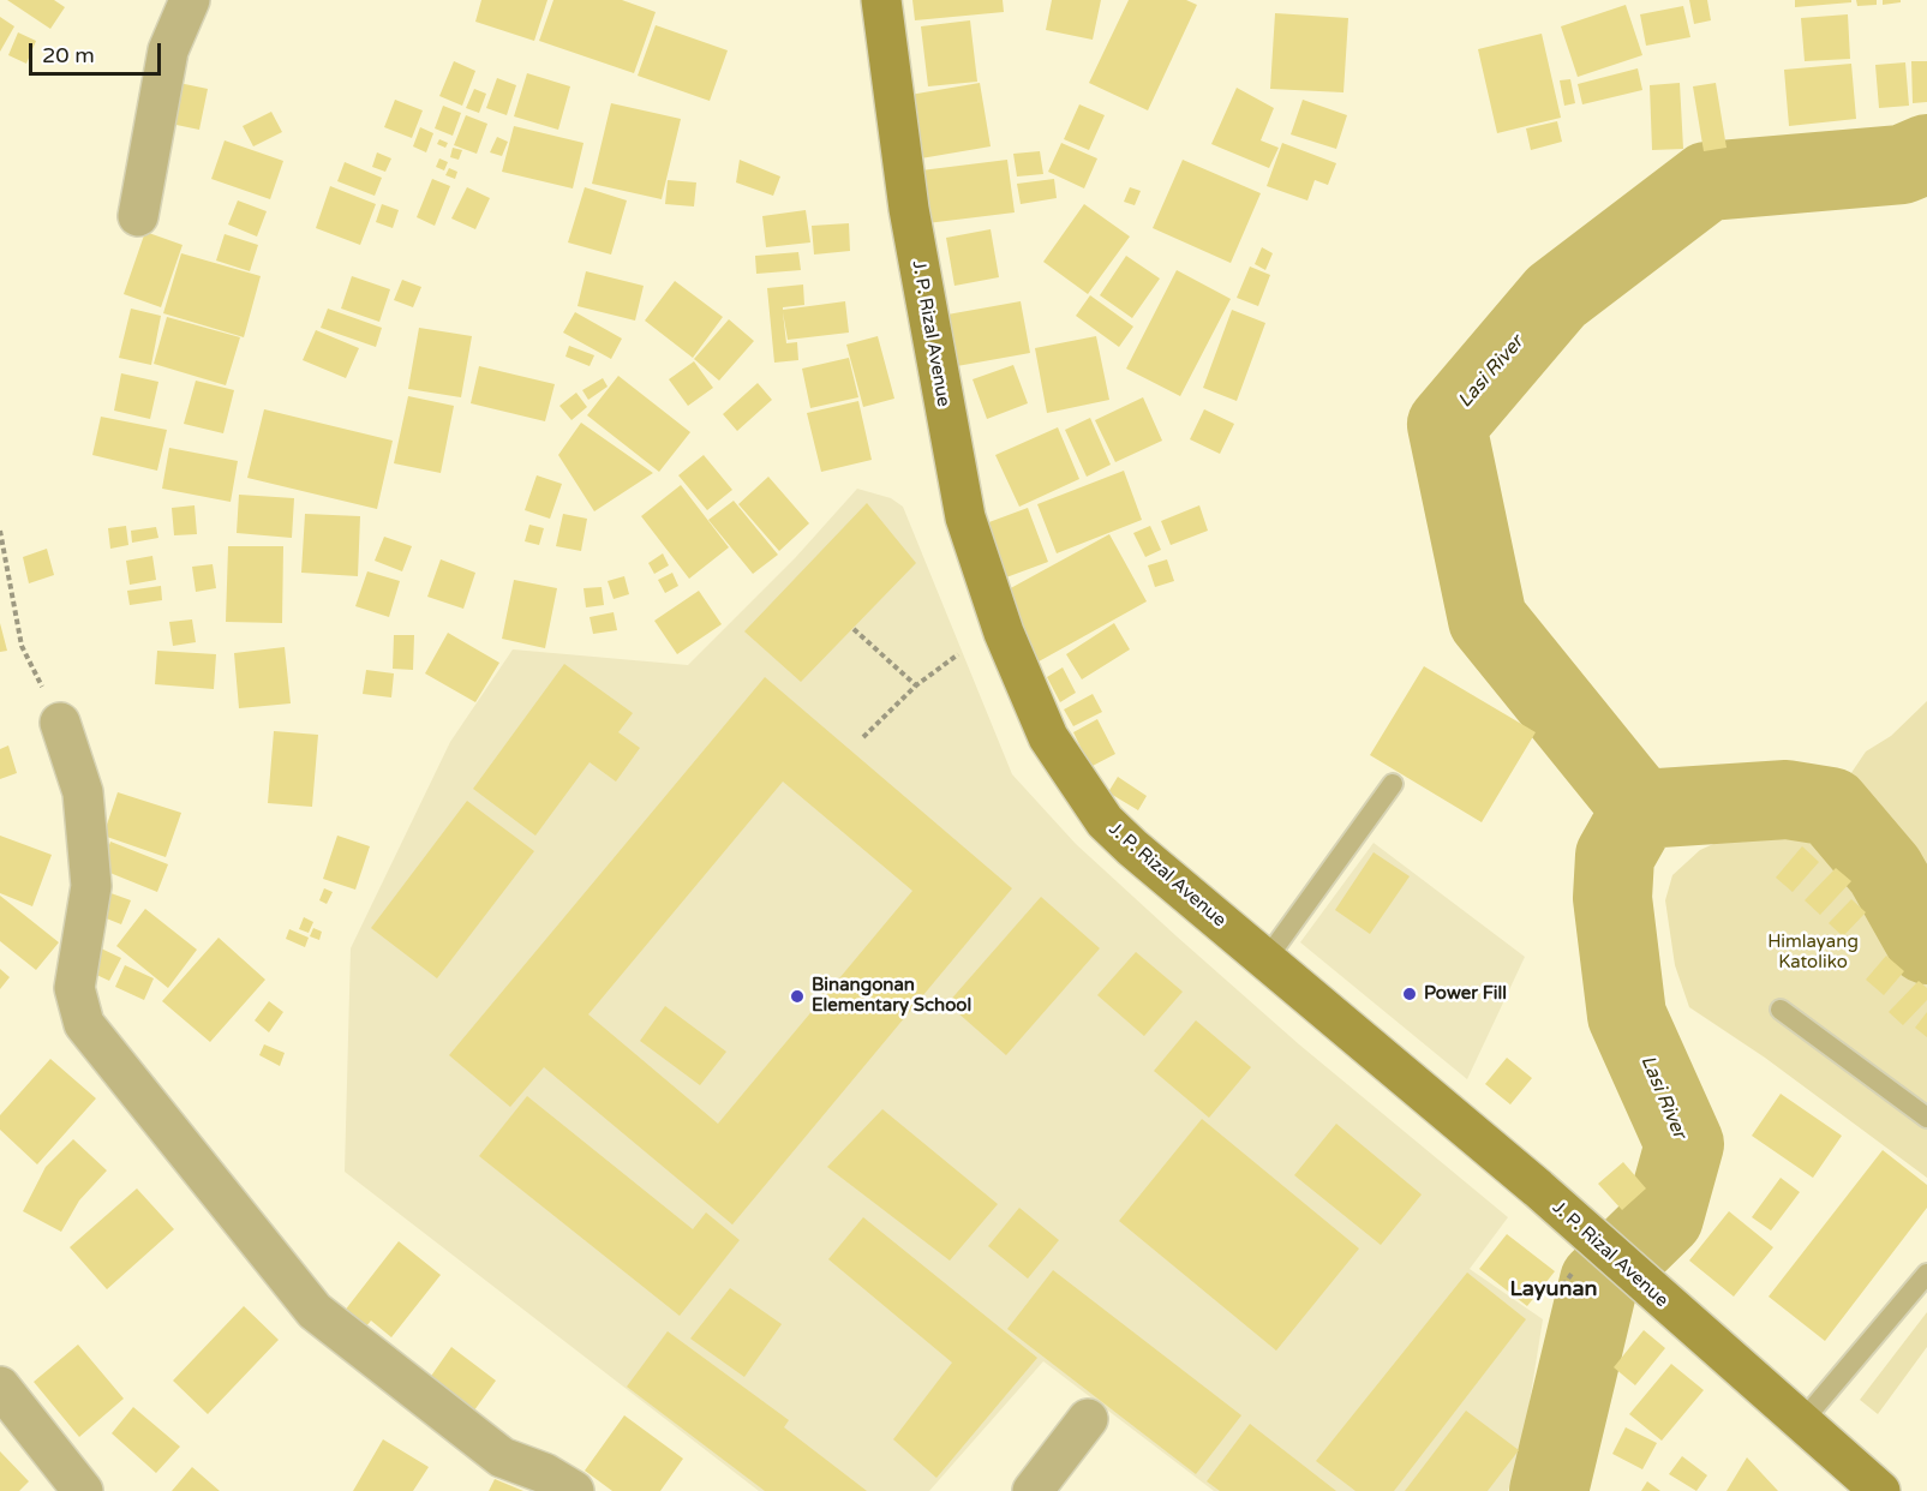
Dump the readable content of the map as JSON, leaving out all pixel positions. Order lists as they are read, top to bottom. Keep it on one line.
{"streets":{"main road":["J. P. Rizal Avenue"]},"districts":["Layunan"],"water":["Lasi River"],"parks":["Himlayang Katoliko"],"places":["Power Fill","Binangonan Elementary School"],"scale_bar":"20 m"}
